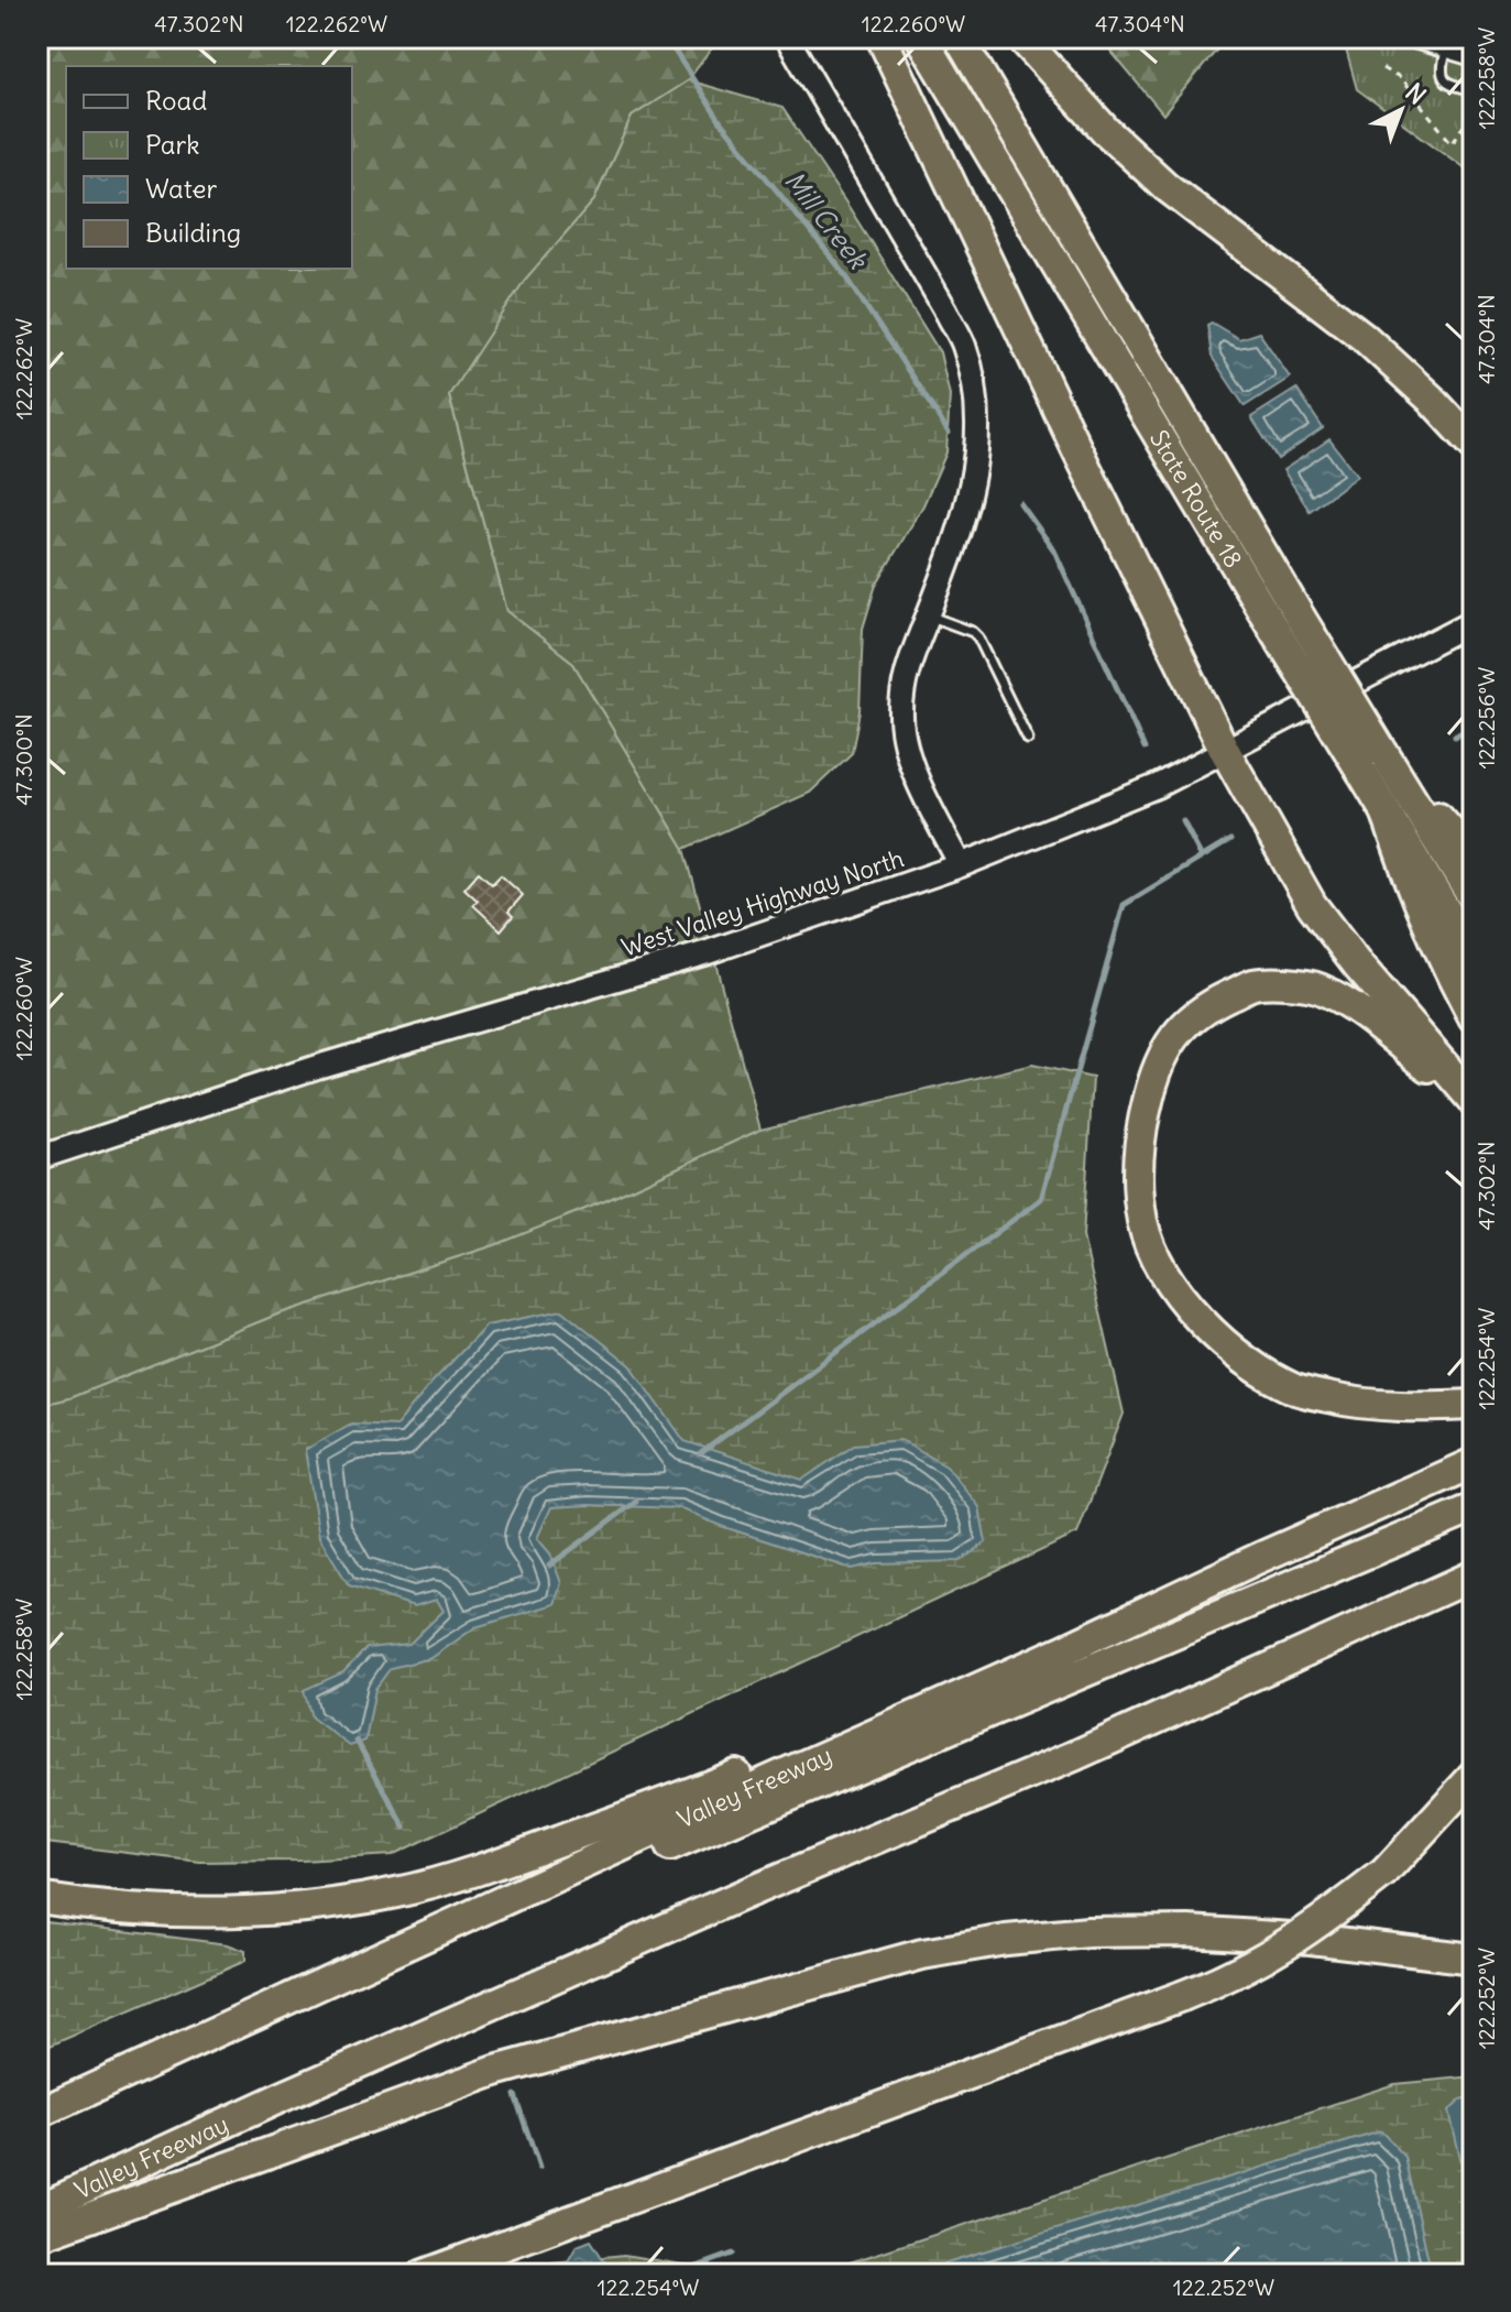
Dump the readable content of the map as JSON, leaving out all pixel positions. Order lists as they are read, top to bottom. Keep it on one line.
{"streets":{"highway":["State Route 18","Valley Freeway"],"main road":["West Valley Highway North"]},"water":["Mill Creek"],"legend":["Road","Park","Water","Building"],"north":"top right","coordinates":["47.302°N","122.262°W","122.260°W","47.304°N","122.258°W","122.256°W","47.300°N","122.254°W","122.252°W"]}
